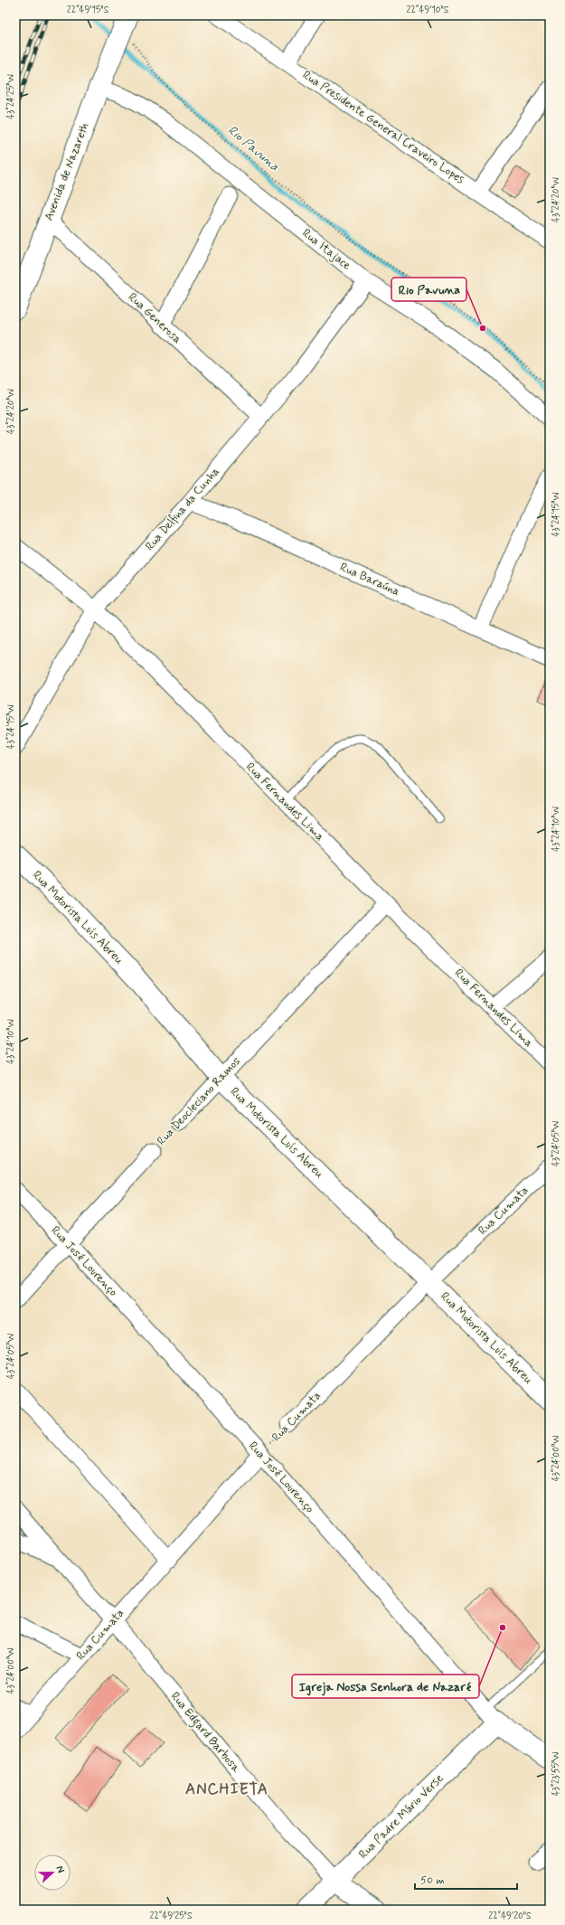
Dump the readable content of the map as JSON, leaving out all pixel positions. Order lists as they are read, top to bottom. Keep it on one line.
{"streets":{"main road":["Avenida de Nazareth","Rua Motorista Luís Abreu","Rua José Lourenço","Rua Edgard Barbosa","Rua Padre Mário Verse"],"street":["Rua Presidente General Craveiro Lopes","Rua Itajace","Rua Generosa","Rua Delfina da Cunha","Rua Baraúna","Rua Fernandes Lima","Rua Deocleciano Ramos","Rua Cumata"]},"crossings":[["Avenida de Nazareth","Rua Itajace"],["Avenida de Nazareth","Rua Generosa"],["Rua Itajace","Rua Delfina da Cunha"],["Rua Generosa","Rua Delfina da Cunha"],["Rua Delfina da Cunha","Rua Baraúna"],["Rua Delfina da Cunha","Rua Fernandes Lima"],["Rua Fernandes Lima","Rua Deocleciano Ramos"],["Rua Motorista Luís Abreu","Rua Deocleciano Ramos"],["Rua Motorista Luís Abreu","Rua Cumata"],["Rua Deocleciano Ramos","Rua José Lourenço"],["Rua Cumata","Rua José Lourenço"],["Rua Cumata","Rua Edgard Barbosa"],["Rua José Lourenço","Rua Padre Mário Verse"],["Rua Edgard Barbosa","Rua Padre Mário Verse"]],"districts":["ANCHIETA"],"water":["Rio Pavuna"],"places":["Rio Pavuna","Igreja Nossa Senhora de Nazaré"],"scale_bar":"50 m","north":"right","coordinates":["22°49'15\"S","22°49'10\"S","43°24'25\"W","43°24'20\"W","43°24'15\"W","43°24'10\"W","43°24'05\"W","43°24'00\"W","43°23'55\"W","22°49'25\"S","22°49'20\"S"]}
